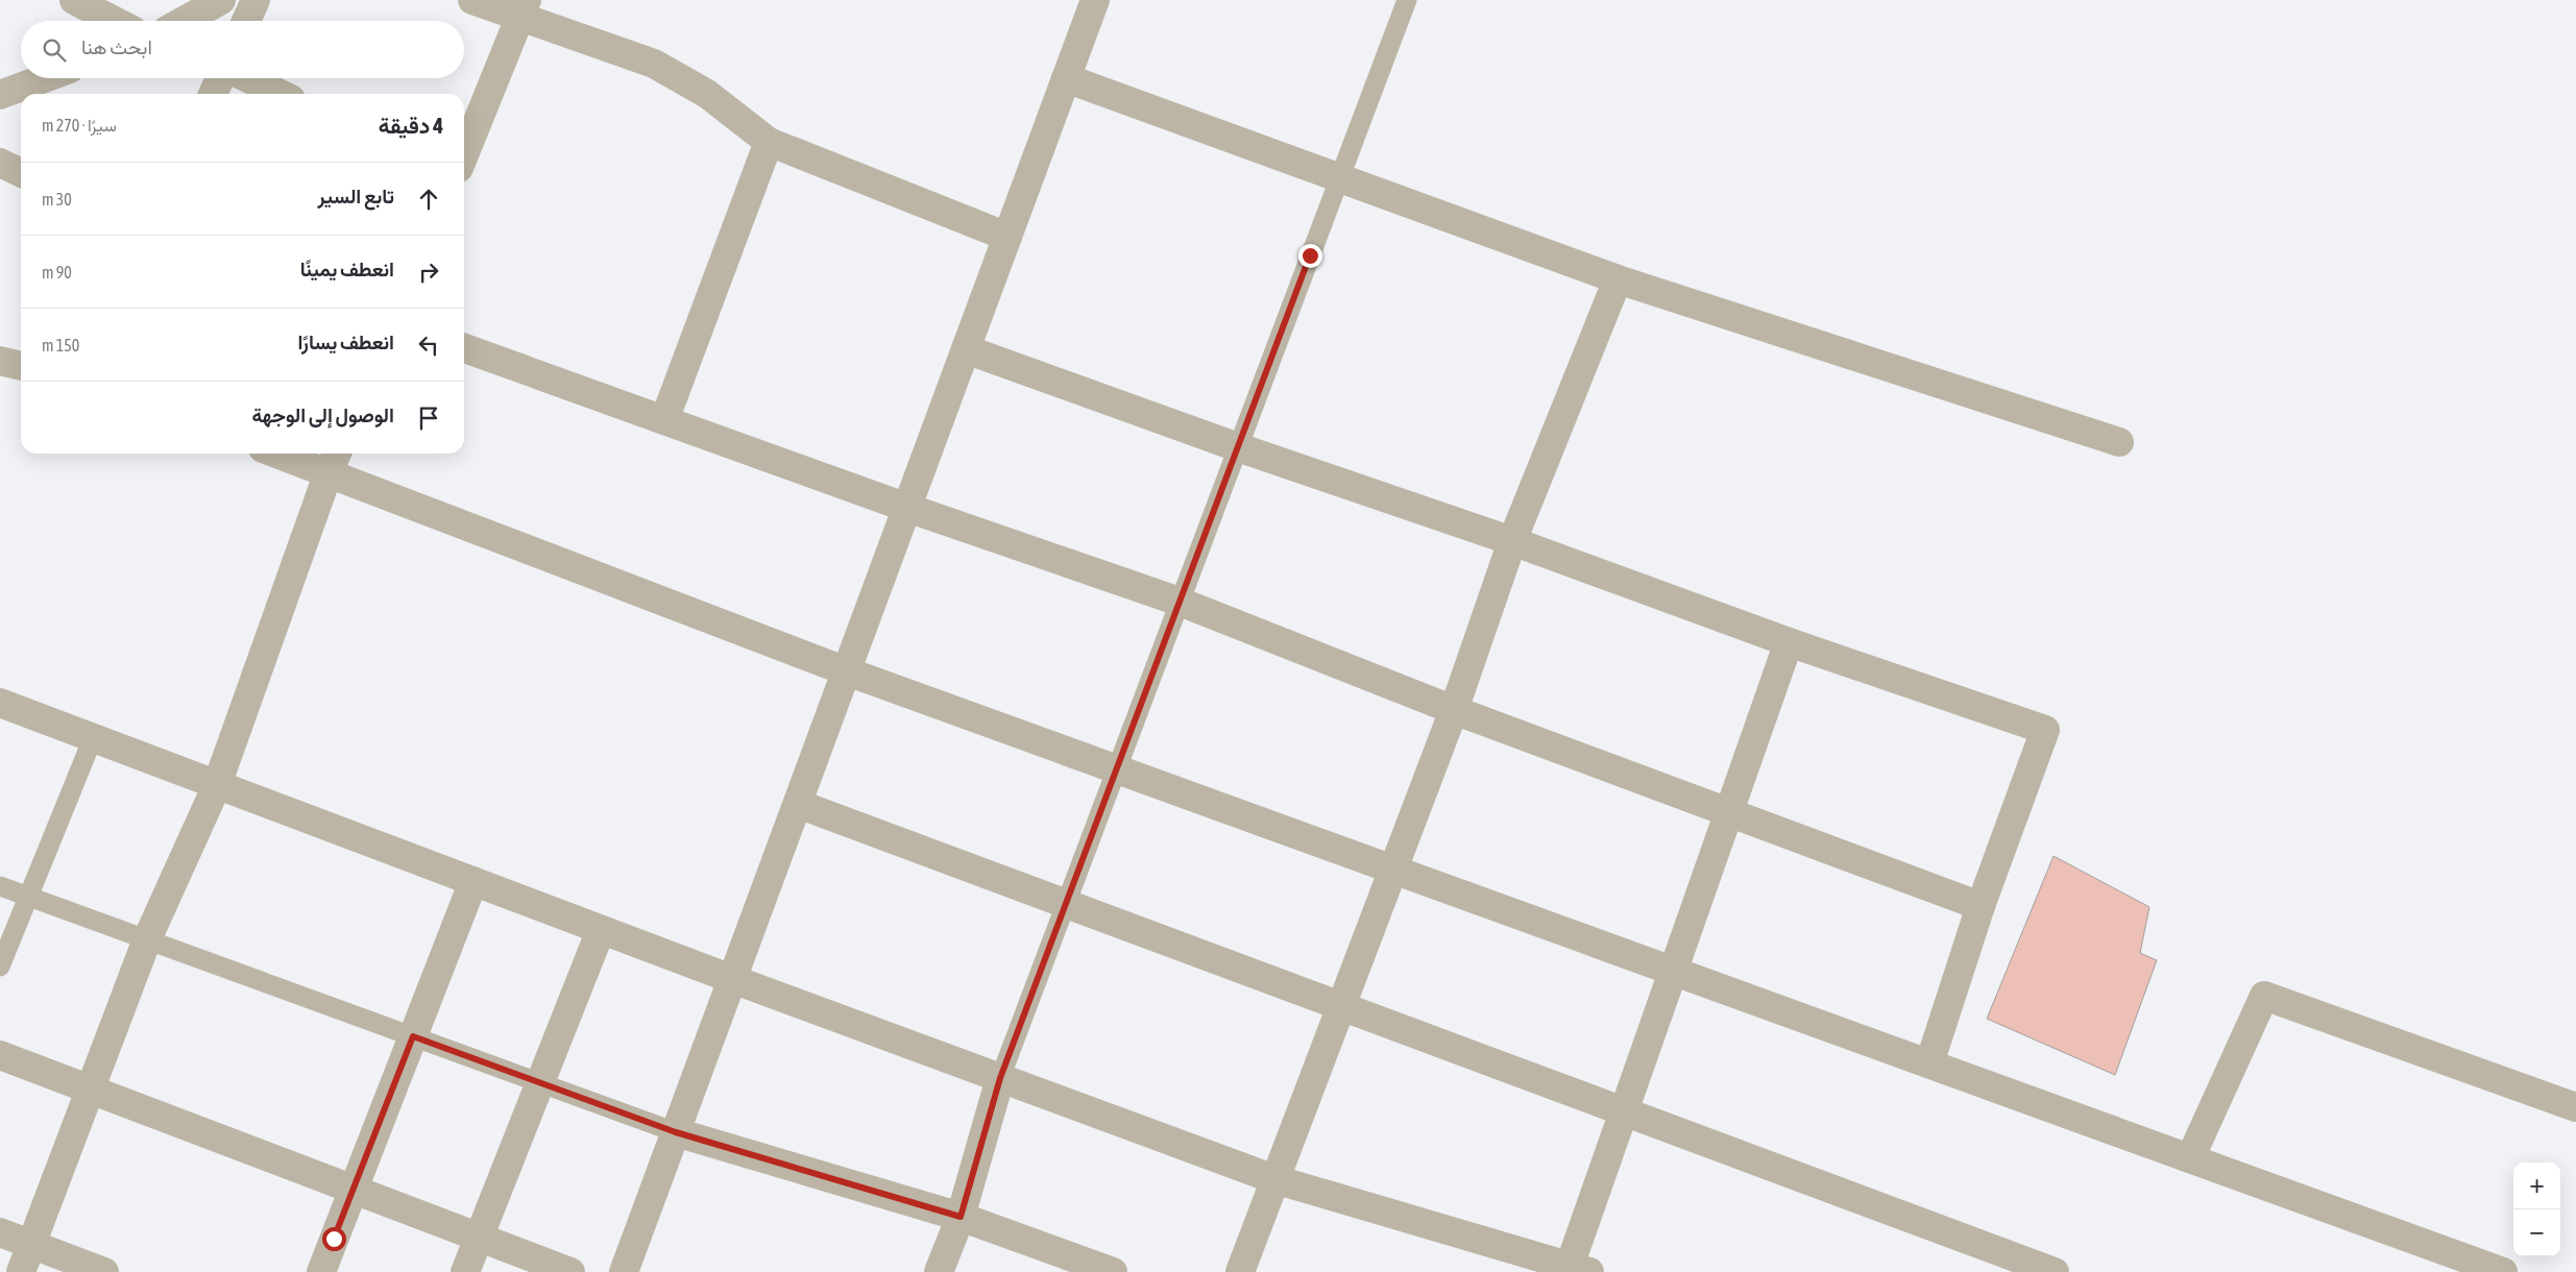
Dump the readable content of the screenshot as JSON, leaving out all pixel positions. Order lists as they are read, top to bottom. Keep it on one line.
{"page":{"search":"ابحث هنا","heading":["4 دقيقة","سيرًا · 270 m"],"list":[["تابع السير","30 m"],["انعطف يمينًا","90 m"],["انعطف يسارًا","150 m"],"الوصول إلى الوجهة"],"map_buttons":["+","−"]}}
